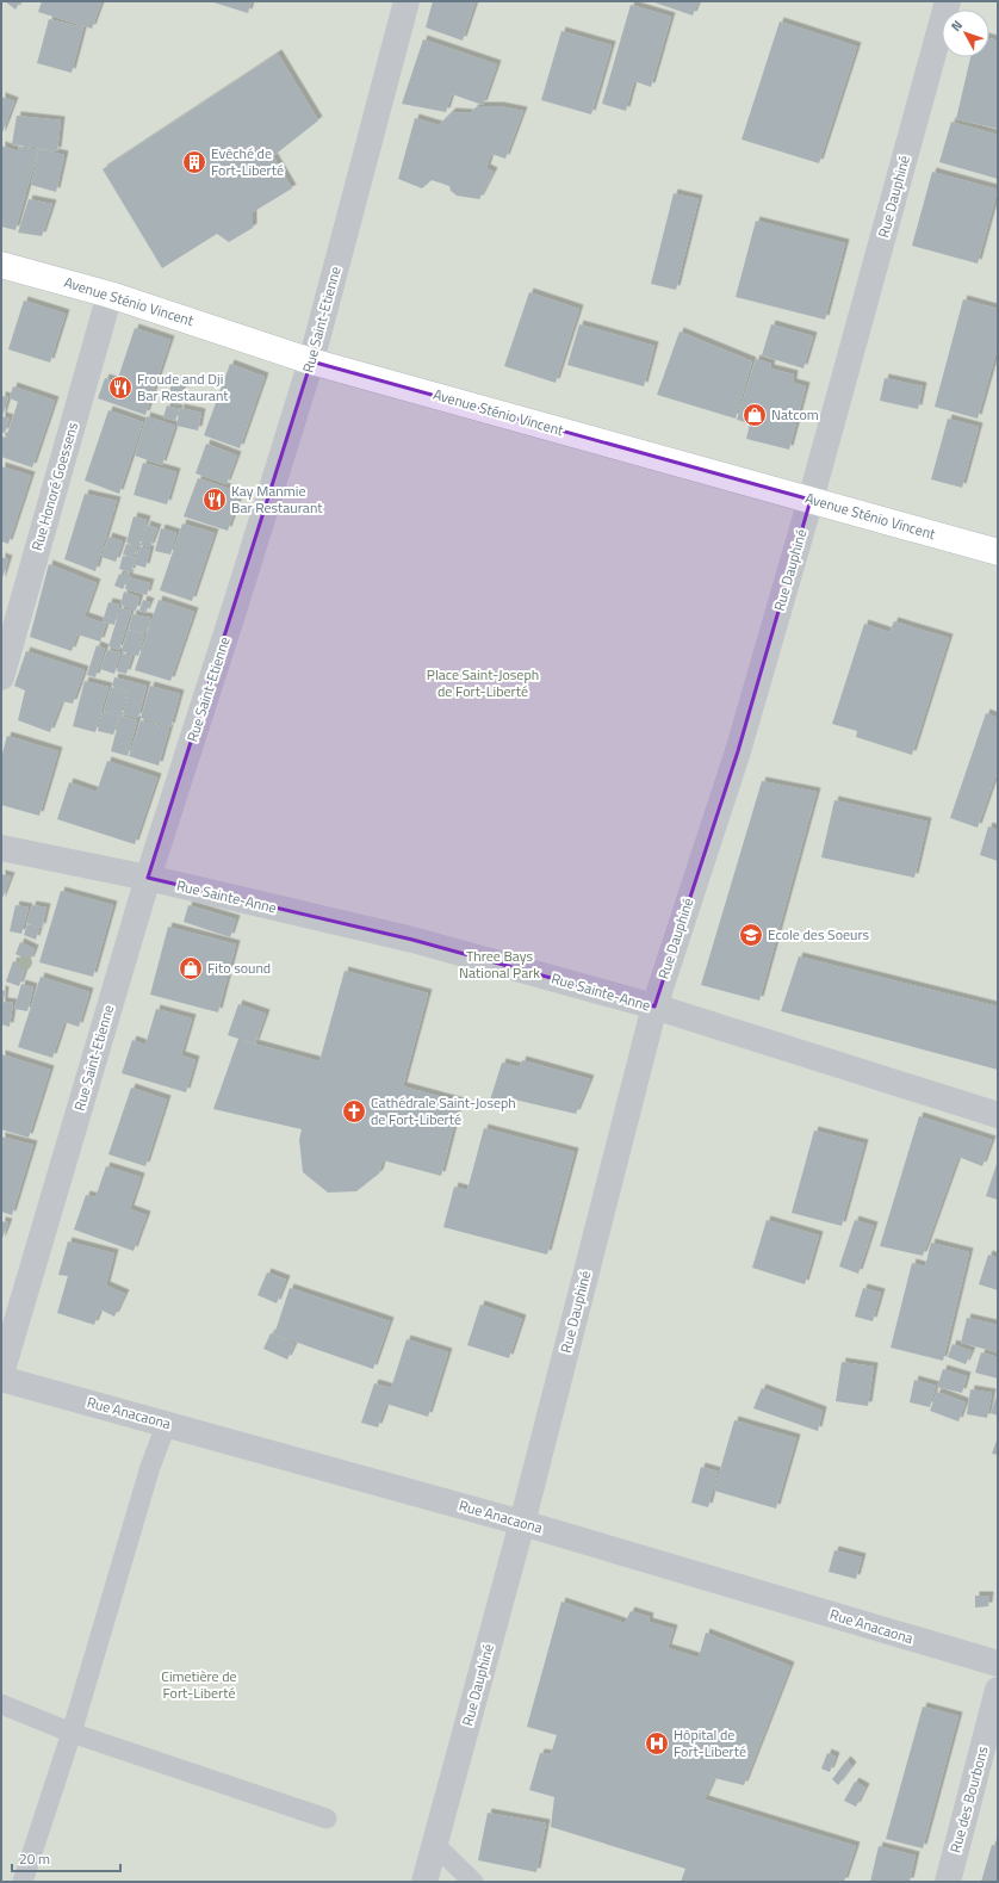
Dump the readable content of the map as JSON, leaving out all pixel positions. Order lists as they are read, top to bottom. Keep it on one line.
{"streets":{"street":["Rue Dauphiné","Avenue Sténio Vincent","Rue Saint-Etienne","Rue Honoré Goessens","Rue Sainte-Anne","Rue Anacaona","Rue des Bourbons"]},"crossings":[["Rue Dauphiné","Avenue Sténio Vincent"],["Rue Dauphiné","Rue Sainte-Anne"],["Rue Dauphiné","Rue Anacaona"],["Avenue Sténio Vincent","Rue Saint-Etienne"],["Avenue Sténio Vincent","Rue Honoré Goessens"],["Rue Saint-Etienne","Rue Sainte-Anne"]],"parks":["Place Saint-Joseph de Fort-Liberté","Three Bays National Park","Cimetière de Fort-Liberté"],"places":{"building":["Evêché de Fort-Liberté"],"restaurant":["Froude and Dji Bar Restaurant","Kay Manmie Bar Restaurant"],"shop":["Natcom","Fito sound"],"school or university":["Ecole des Soeurs"],"church":["Cathédrale Saint-Joseph de Fort-Liberté"],"hospital":["Hôpital de Fort-Liberté"]},"scale_bar":"20 m","north":"top left"}
